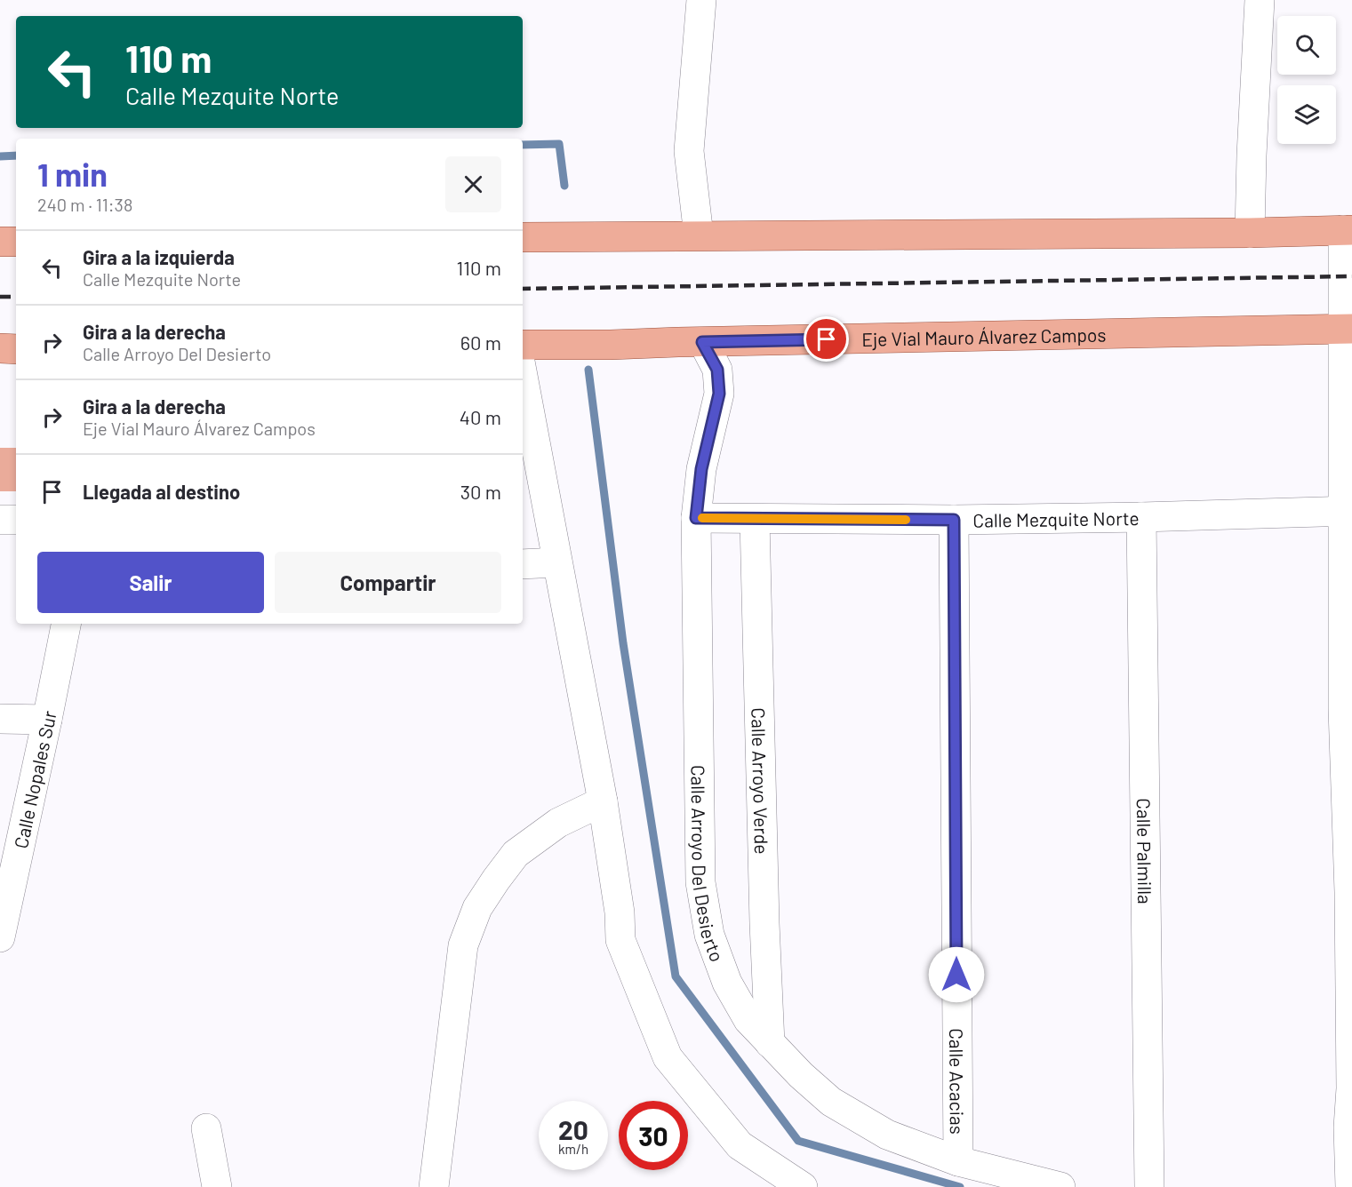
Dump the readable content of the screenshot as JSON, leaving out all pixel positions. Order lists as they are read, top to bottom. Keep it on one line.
{"streets":{"main road":["Eje Vial Mauro Álvarez Campos"],"street":["Calle Mezquite Norte","Calle Nopales Sur","Calle Arroyo Verde","Calle Palmilla","Calle Arroyo Del Desierto","Calle Acacias"]},"crossings":[["Eje Vial Mauro Álvarez Campos","Calle Arroyo Del Desierto"],["Calle Mezquite Norte","Calle Arroyo Verde"],["Calle Mezquite Norte","Calle Palmilla"],["Calle Mezquite Norte","Calle Arroyo Del Desierto"],["Calle Mezquite Norte","Calle Acacias"],["Calle Arroyo Verde","Calle Arroyo Del Desierto"],["Calle Arroyo Del Desierto","Calle Acacias"]],"page":{"turn":["110 m","Calle Mezquite Norte"],"heading":["1 min","240 m · 11:38"],"list":[{"name":"Gira a la izquierda","note":"Calle Mezquite Norte","value":"110 m"},{"name":"Gira a la derecha","note":"Calle Arroyo Del Desierto","value":"60 m"},{"name":"Gira a la derecha","note":"Eje Vial Mauro Álvarez Campos","value":"40 m"},{"name":"Llegada al destino","value":"30 m"}],"buttons":["Salir","Compartir"],"speed":"20 km/h","limit":"30"}}
